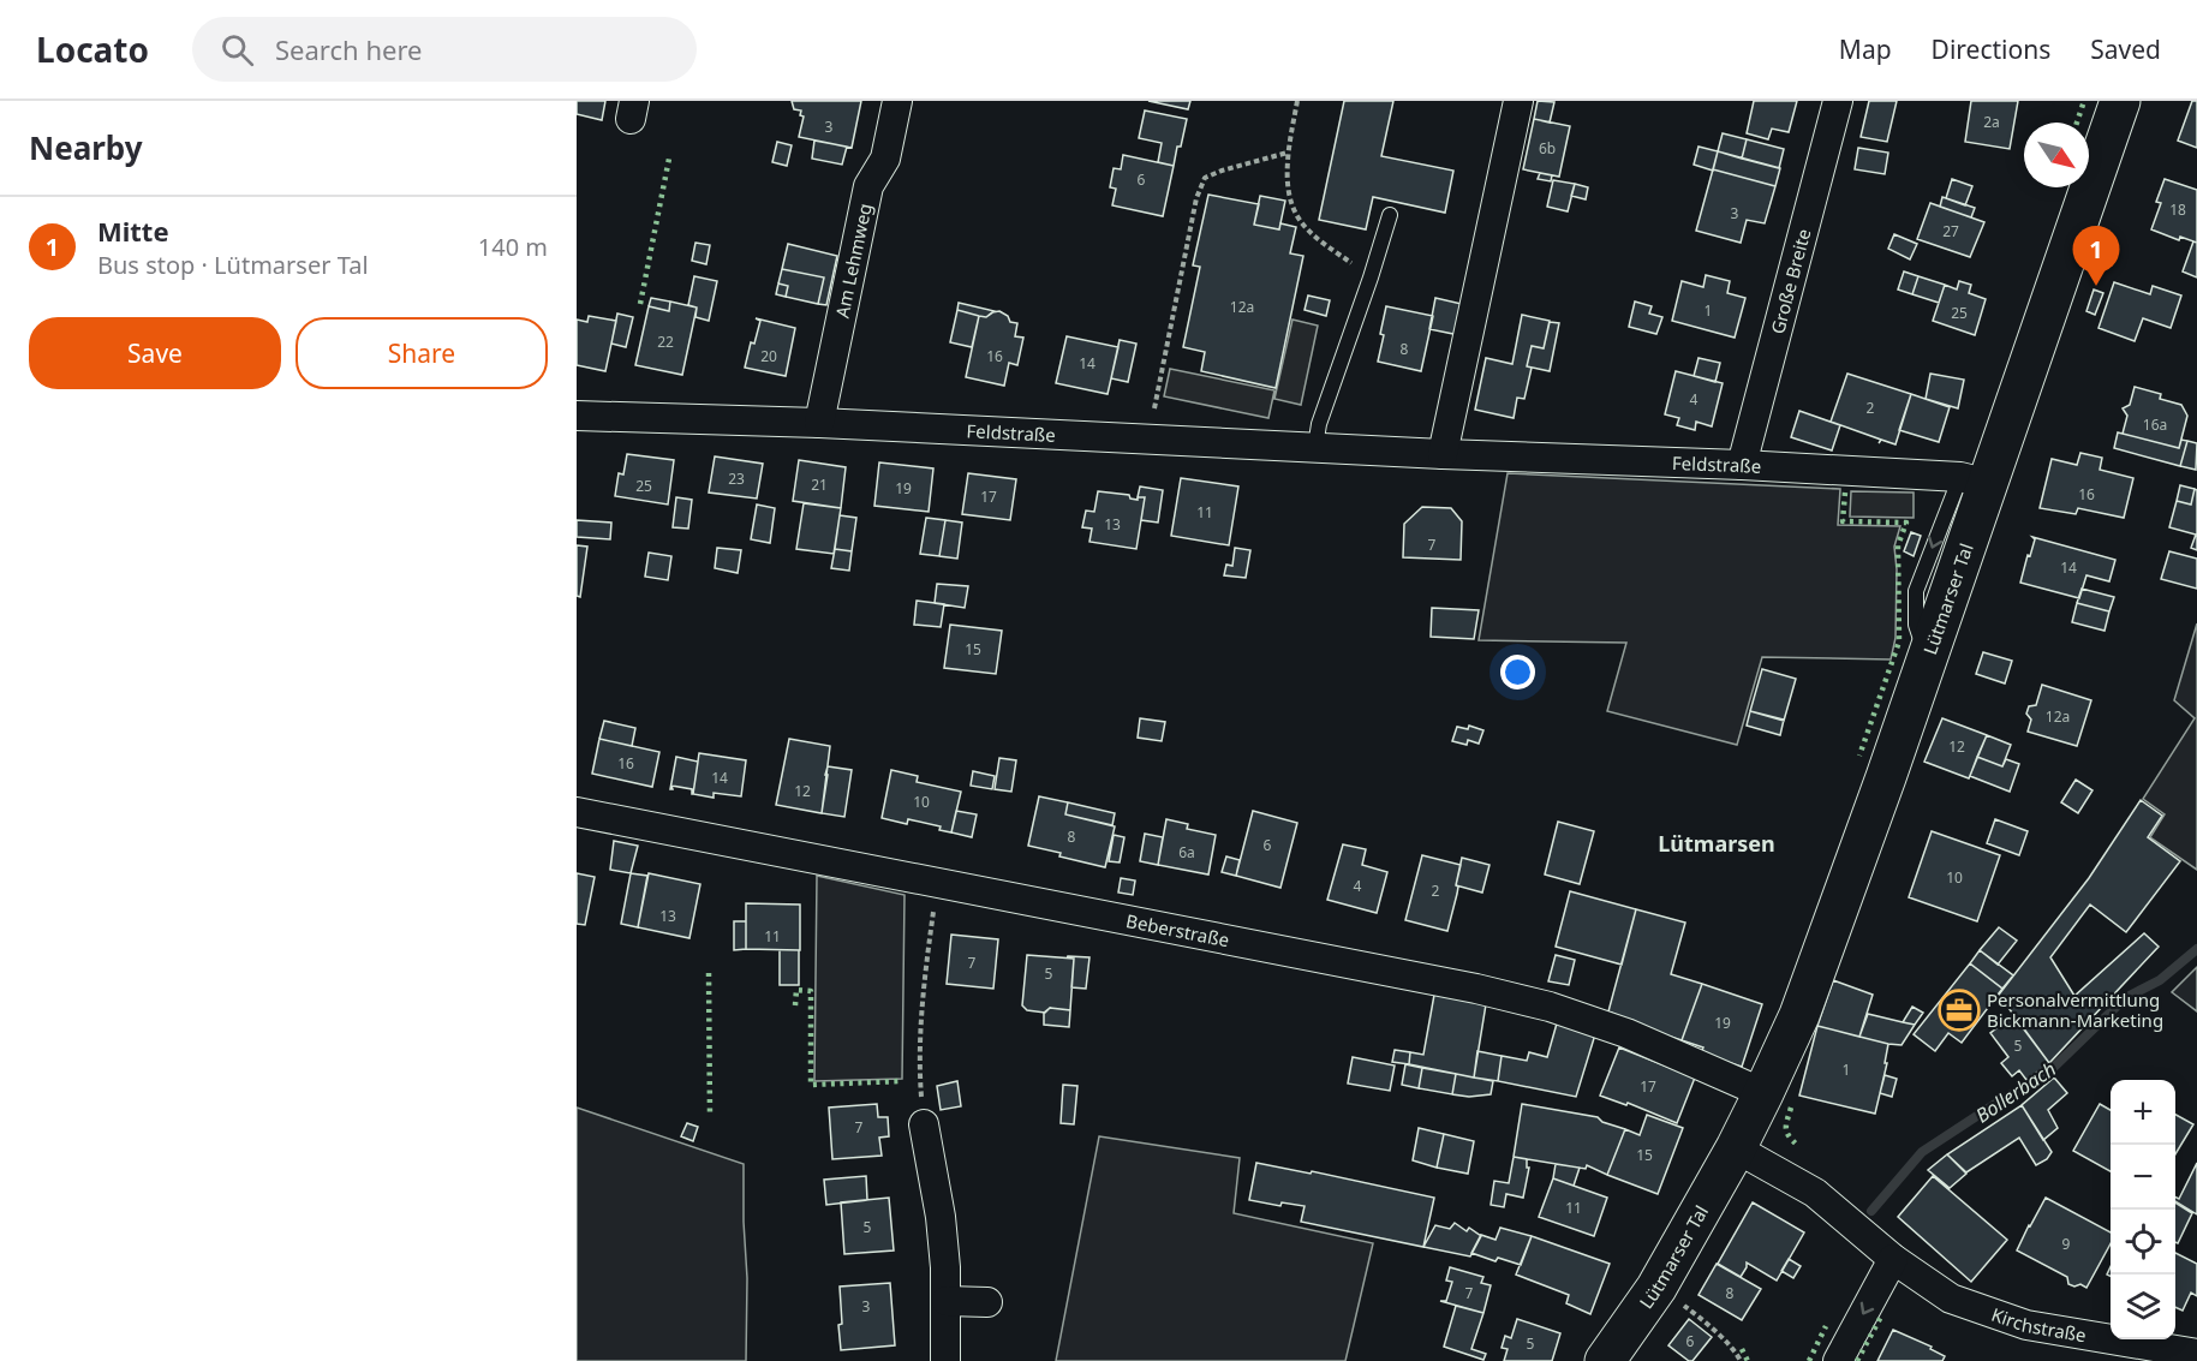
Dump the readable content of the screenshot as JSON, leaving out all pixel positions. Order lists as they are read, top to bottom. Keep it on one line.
{"streets":{"main road":["Lütmarser Tal"],"street":["Am Lehmweg","Große Breite","Feldstraße","Beberstraße","Kirchstraße"]},"crossings":[["Am Lehmweg","Feldstraße"],["Große Breite","Feldstraße"],["Feldstraße","Lütmarser Tal"],["Lütmarser Tal","Beberstraße"],["Lütmarser Tal","Kirchstraße"]],"districts":["Lütmarsen"],"water":["Bollerbach"],"places":{"office":["Personalvermittlung Bickmann-Marketing"]},"house_numbers":["2a","3","6b","6","18","3","27","12a","1","25","22","8","20","16","14","4","2","16a","23","21","25","19","16","17","11","13","7","14","15","12a","12","16","14","12","10","8","6","6a","10","4","2","13","11","7","5","19","5","1","17","7","15","11","5","9","7","8","3","6","5"],"north":"bottom right","page":{"header":"Locato","search":"Search here","nav":["Map","Directions","Saved"],"heading":"Nearby","list":[{"mark":"1","name":"Mitte","note":"Bus stop · Lütmarser Tal","value":"140 m"}],"pins":"1","buttons":["Save","Share"],"map_buttons":["+","−"]}}
